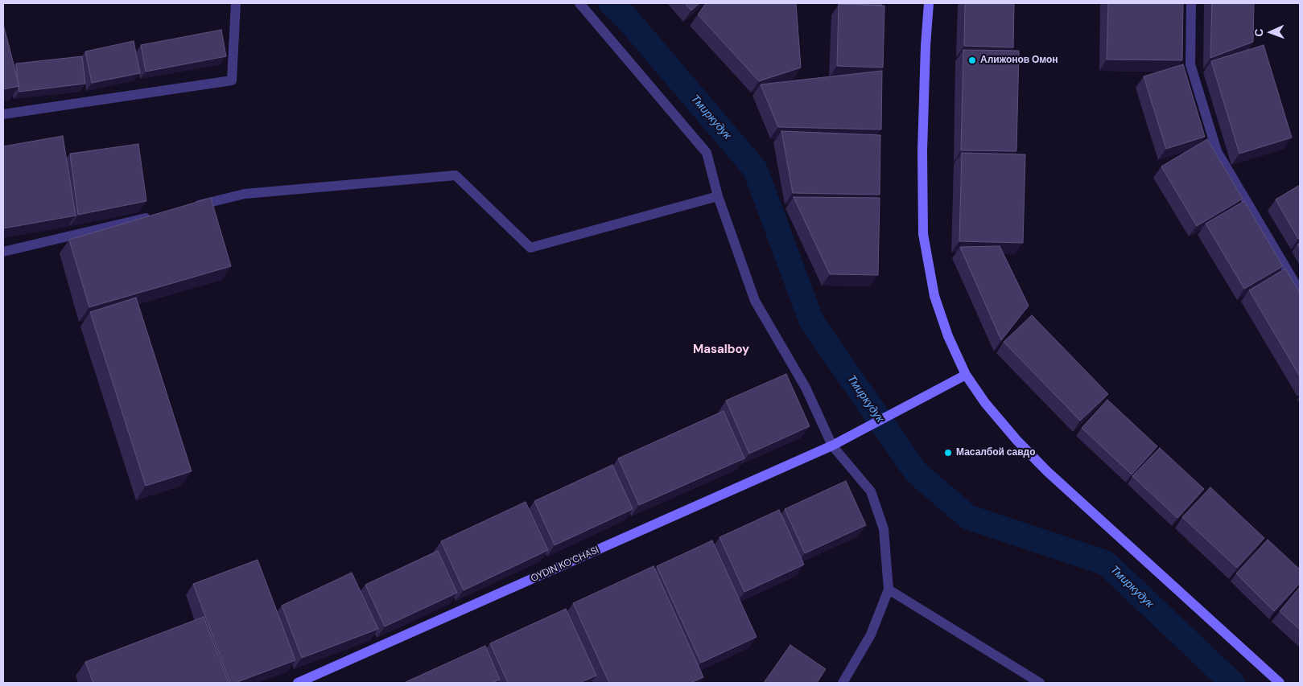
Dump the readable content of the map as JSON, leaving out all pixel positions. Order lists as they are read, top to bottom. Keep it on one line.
{"streets":{"main road":["OYDIN KO‘CHASI"]},"districts":["Masalboy"],"water":["Тмиркудук"],"places":["Алижонов Омон","Масалбой савдо"],"north":"left"}
